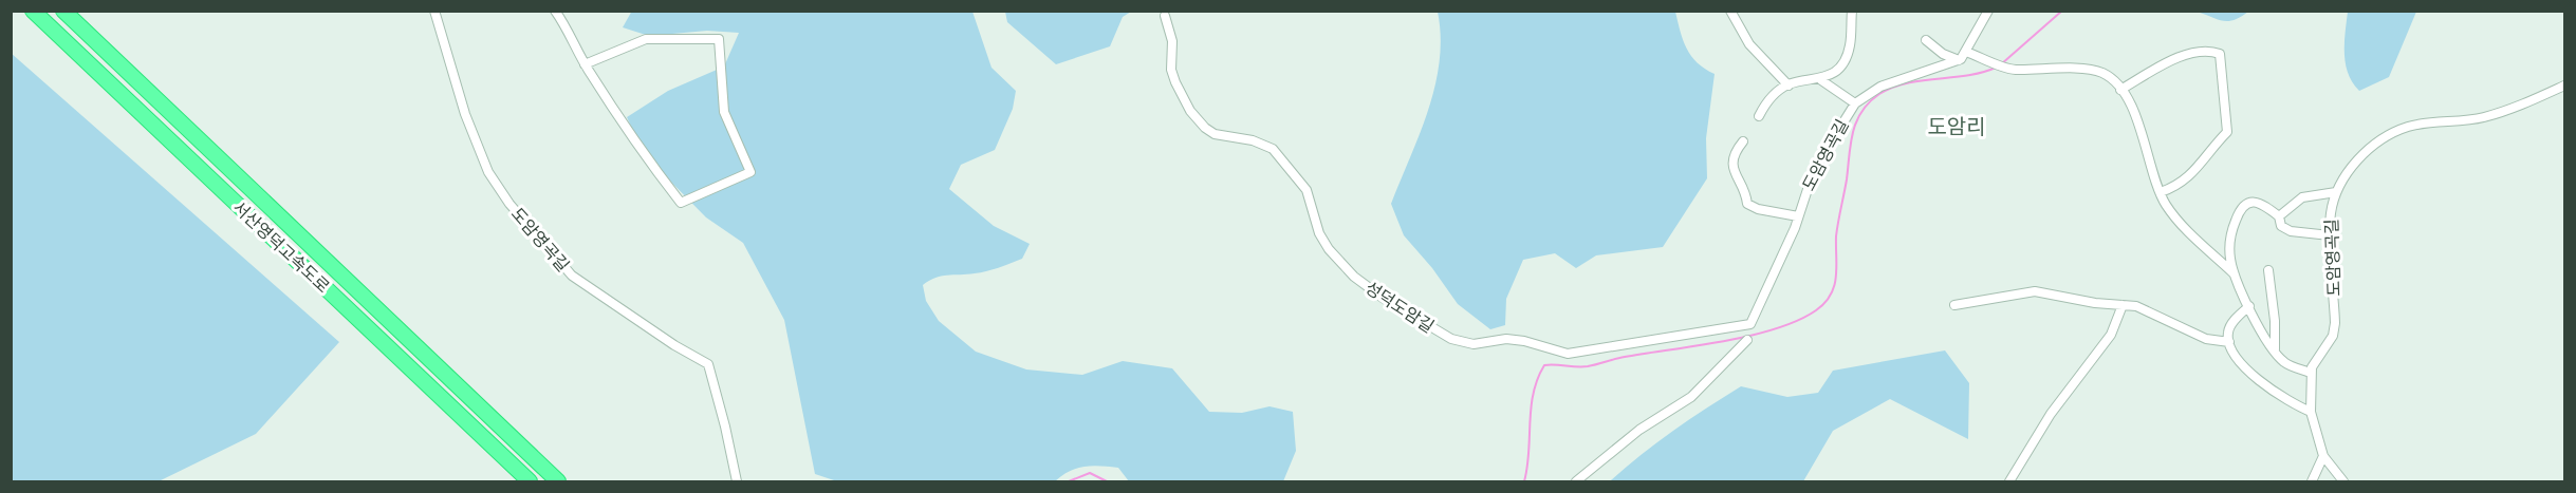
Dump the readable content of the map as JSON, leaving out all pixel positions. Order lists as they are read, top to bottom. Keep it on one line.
{"streets":{"highway":["서산영덕고속도로"],"street":["도암영곡길","성덕도암길"]},"crossings":[["도암영곡길","성덕도암길"]],"districts":["도암리"]}
